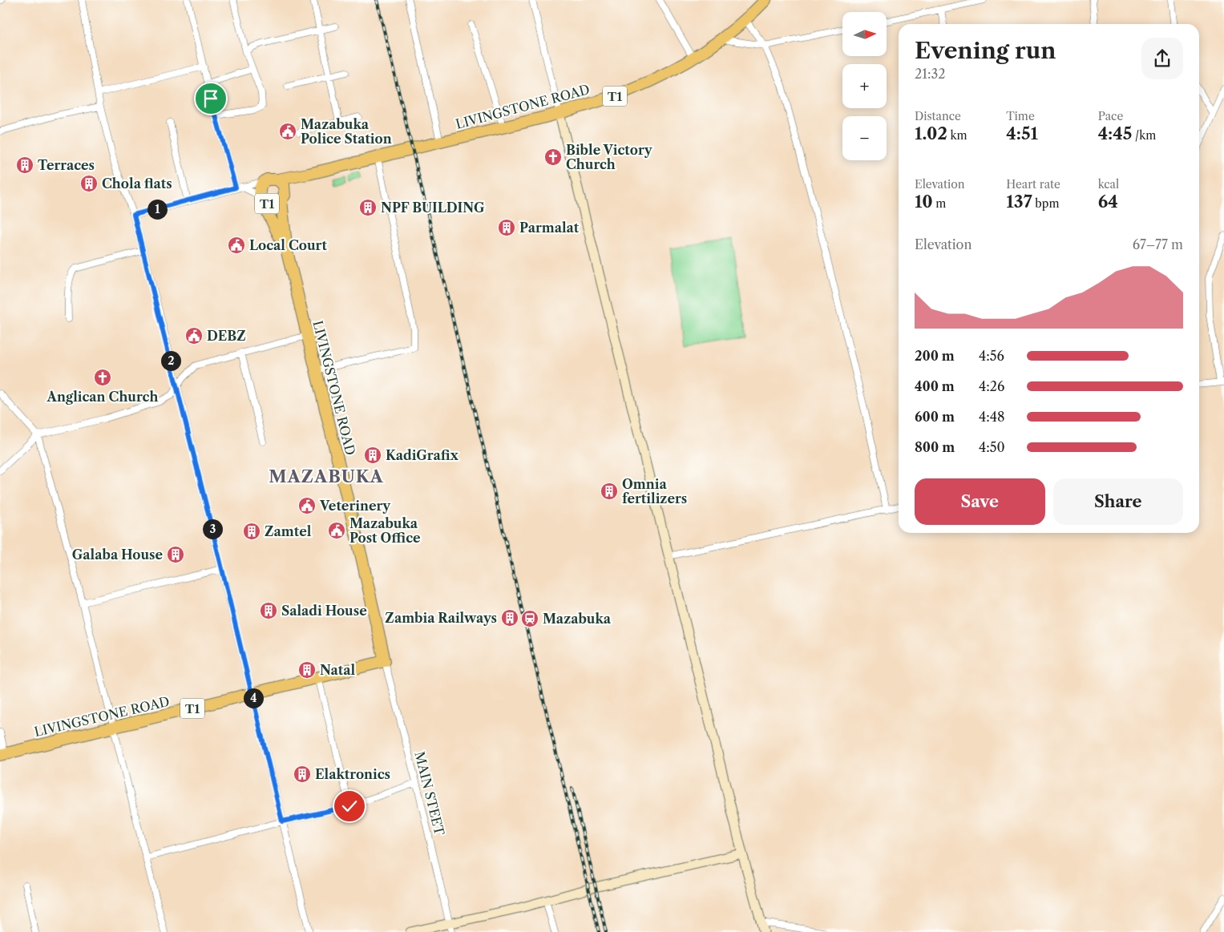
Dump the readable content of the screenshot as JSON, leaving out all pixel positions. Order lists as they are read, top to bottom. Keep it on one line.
{"streets":{"highway":["T1","LIVINGSTONE ROAD"],"street":["MAIN STEET"]},"crossings":[["T1","LIVINGSTONE ROAD"],["LIVINGSTONE ROAD","MAIN STEET"]],"districts":["MAZABUKA"],"places":{"public building":["Mazabuka Police Station","Local Court","DEBZ","Veterinery","Mazabuka Post Office"],"church":["Bible Victory Church","Anglican Church"],"building":["Terraces","Chola flats","NPF BUILDING","Parmalat","KadiGrafix","Omnia fertilizers","Zamtel","Galaba House","Saladi House","Zambia Railways","Natal","Elaktronics"],"station":["Mazabuka"]},"north":"right","page":{"map_buttons":["+","−"],"heading":["Evening run","21:32"],"stats":[["Distance","1.02 km"],["Time","4:51"],["Pace","4:45 /km"],["Elevation","10 m"],["Heart rate","137 bpm"],["kcal","64"]],"pins":["1","2","3","4"],"chart":["Elevation","67–77 m"],"list":[{"name":"200 m","note":"4:56"},{"name":"400 m","note":"4:26"},{"name":"600 m","note":"4:48"},{"name":"800 m","note":"4:50"}],"buttons":["Save","Share"]}}
